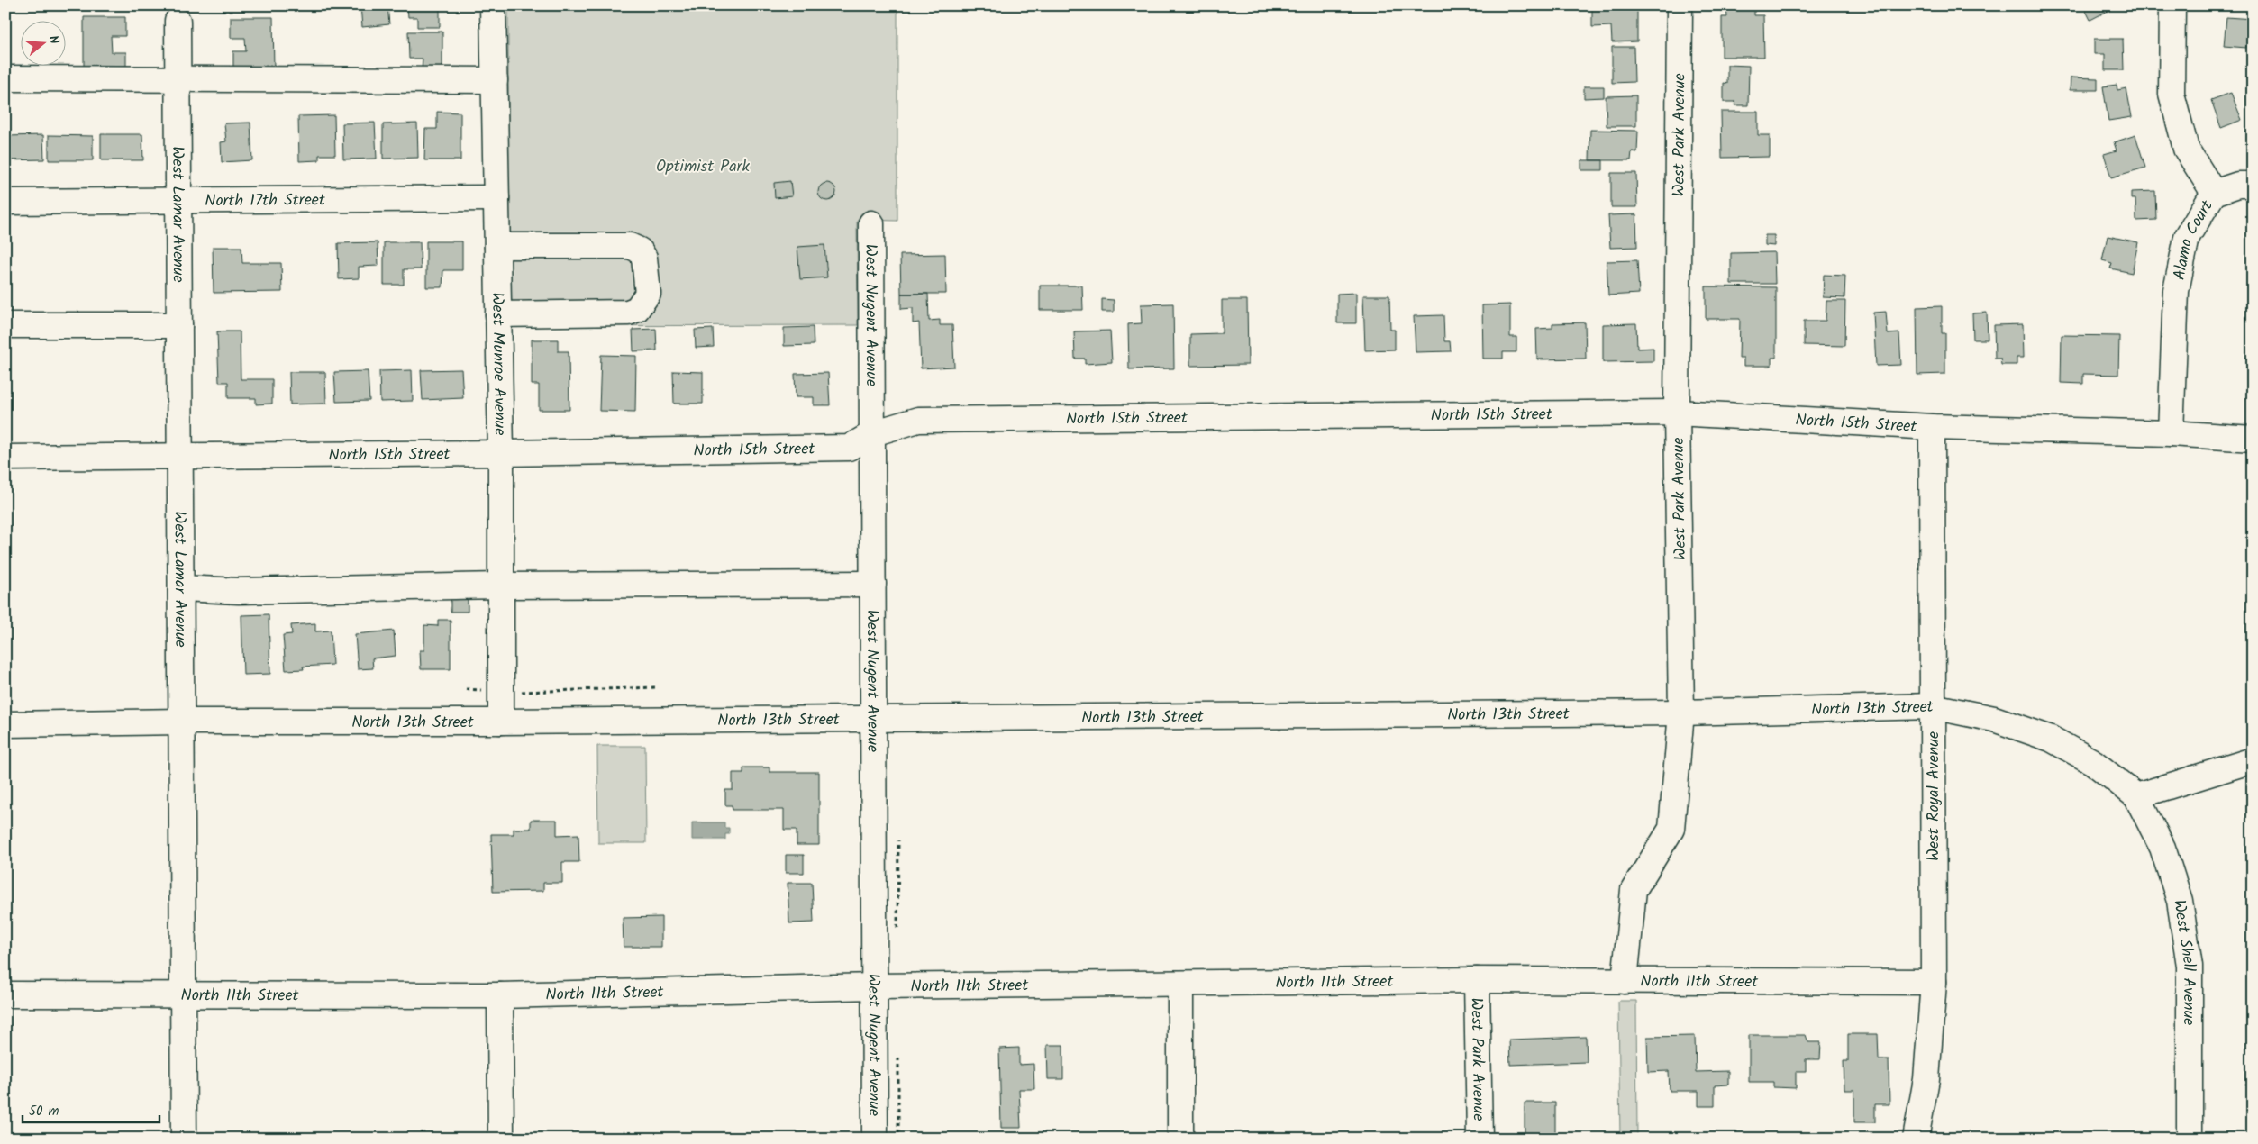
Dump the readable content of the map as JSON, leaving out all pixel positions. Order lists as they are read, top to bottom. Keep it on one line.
{"streets":{"street":["West Park Avenue","North 17th Street","West Lamar Avenue","Alamo Court","West Nugent Avenue","West Munroe Avenue","North 15th Street","North 13th Street","West Royal Avenue","West Shell Avenue","North 11th Street"]},"crossings":[["West Park Avenue","North 15th Street"],["West Park Avenue","North 13th Street"],["West Park Avenue","North 11th Street"],["North 17th Street","West Lamar Avenue"],["North 17th Street","West Munroe Avenue"],["West Lamar Avenue","North 15th Street"],["West Lamar Avenue","North 13th Street"],["West Lamar Avenue","North 11th Street"],["Alamo Court","North 15th Street"],["West Nugent Avenue","North 15th Street"],["West Nugent Avenue","North 13th Street"],["West Nugent Avenue","North 11th Street"],["West Munroe Avenue","North 15th Street"],["West Munroe Avenue","North 13th Street"],["North 15th Street","West Royal Avenue"],["North 13th Street","West Royal Avenue"],["North 13th Street","West Shell Avenue"],["West Royal Avenue","North 11th Street"]],"parks":["Optimist Park"],"scale_bar":"50 m","north":"right"}
